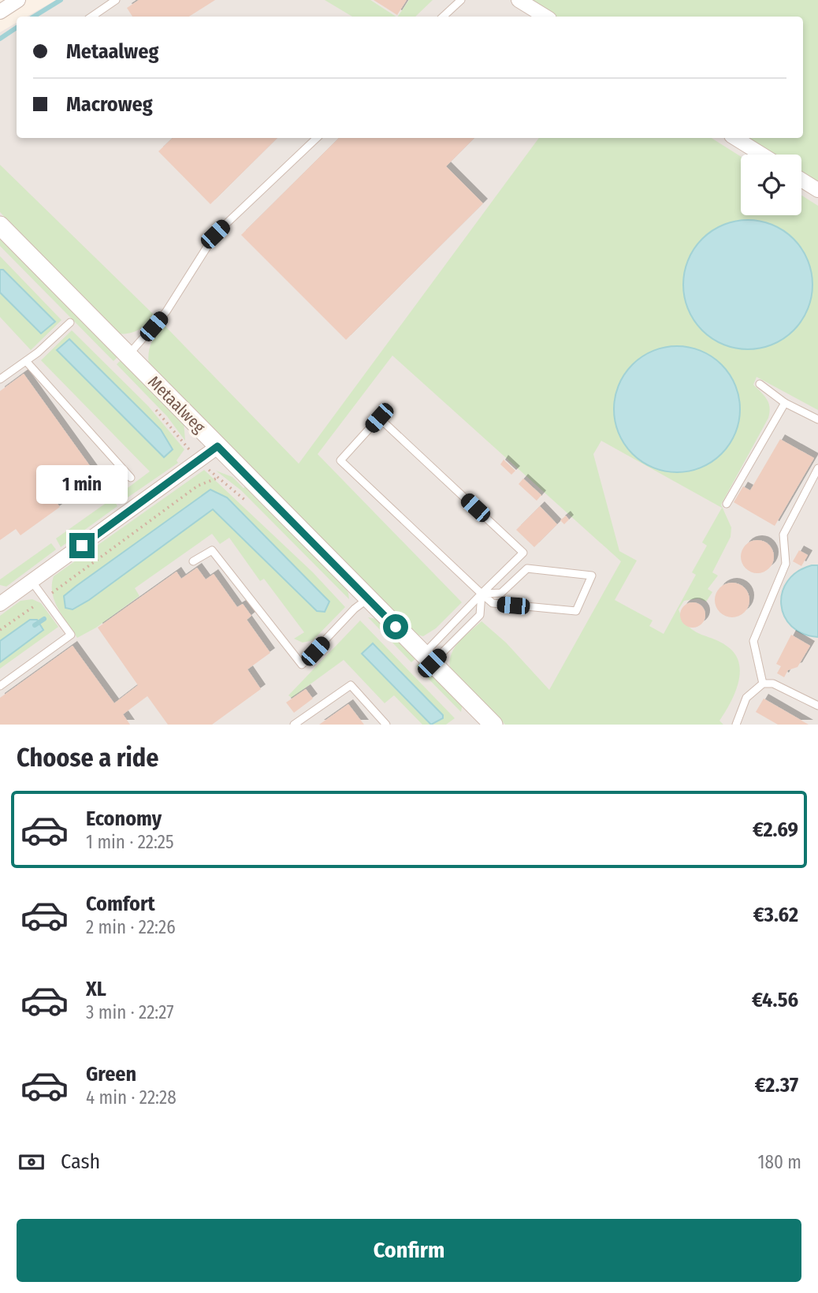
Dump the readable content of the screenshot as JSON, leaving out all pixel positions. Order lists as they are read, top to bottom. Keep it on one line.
{"streets":{"street":["Metaalweg"]},"page":{"banner":["Metaalweg","Macroweg"],"bubble":"1 min","heading":"Choose a ride","list":[{"name":"Economy","note":"1 min · 22:25","value":"€2.69"},{"name":"Comfort","note":"2 min · 22:26","value":"€3.62"},{"name":"XL","note":"3 min · 22:27","value":"€4.56"},{"name":"Green","note":"4 min · 22:28","value":"€2.37"}],"pay":["Cash","180 m"],"buttons":"Confirm"}}
